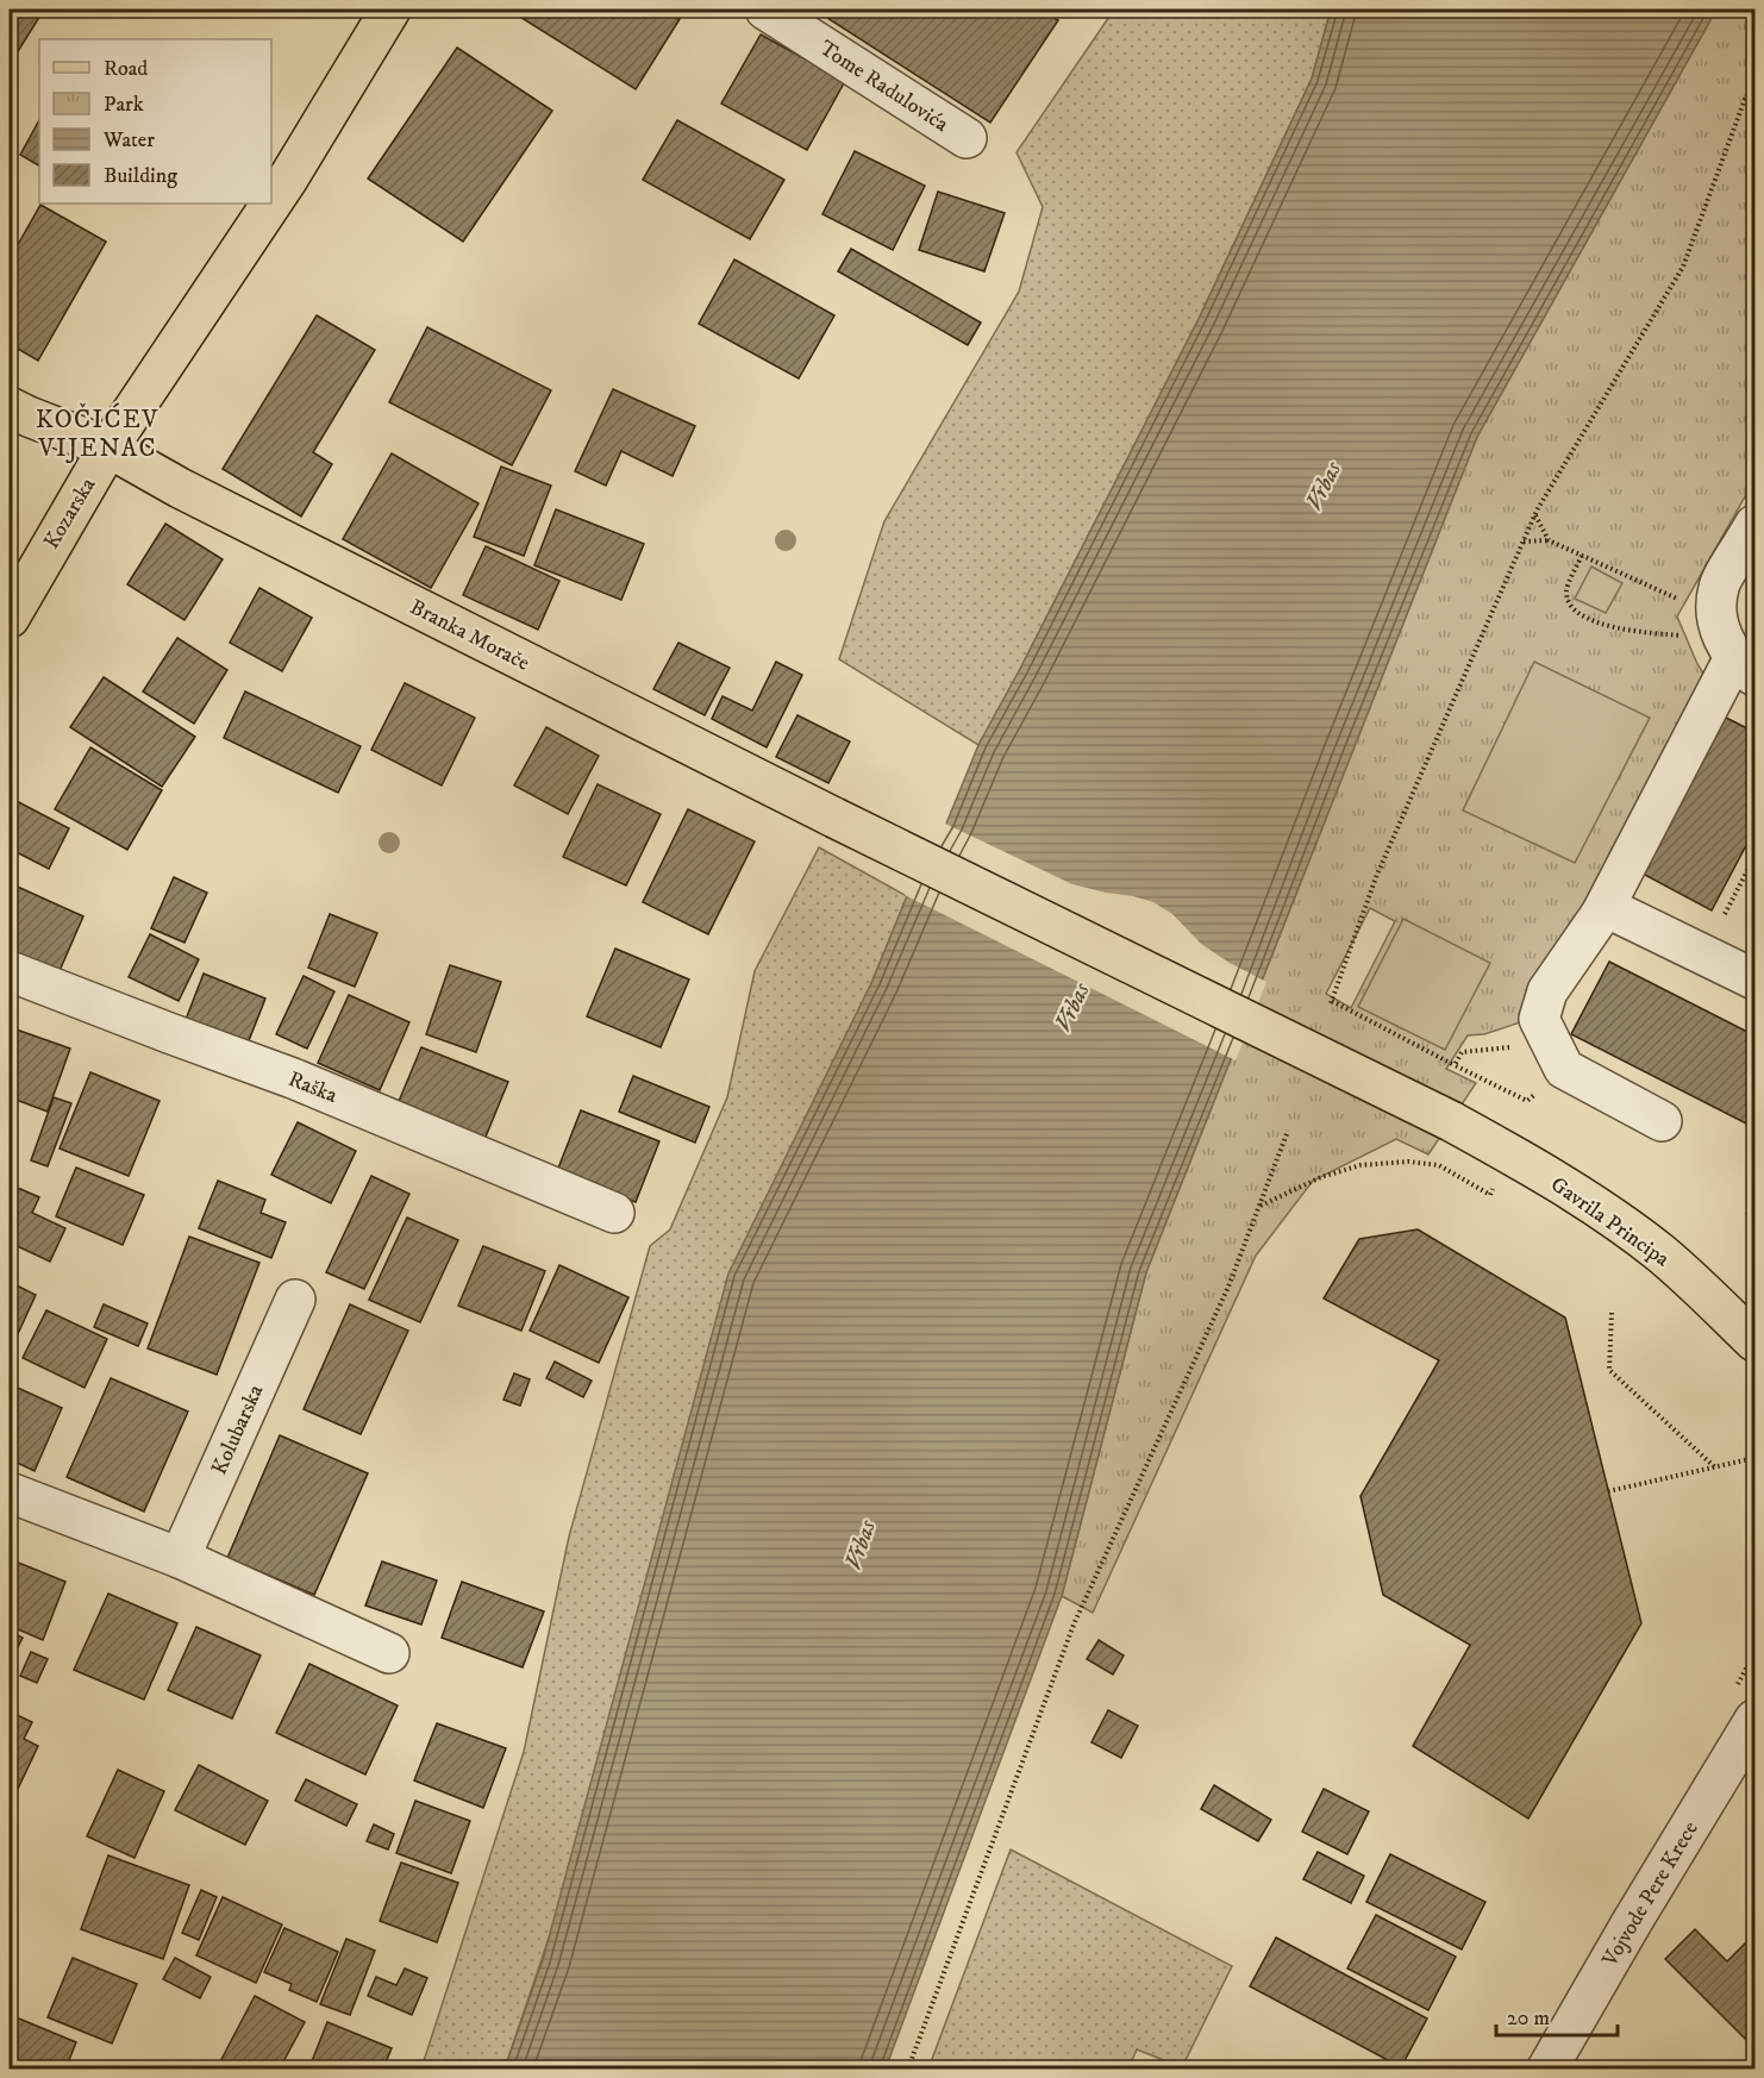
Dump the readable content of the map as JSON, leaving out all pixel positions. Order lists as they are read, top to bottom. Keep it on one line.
{"streets":{"main road":["Kozarska","Branka Morače","Gavrila Principa"],"street":["Tome Radulovića","Raška","Kolubarska","Vojvode Pere Krece"]},"crossings":[["Kozarska","Branka Morače"],["Branka Morače","Gavrila Principa"]],"districts":["KOČIĆEV VIJENAC"],"water":["Vrbas"],"legend":["Road","Park","Water","Building"],"scale_bar":"20 m"}
